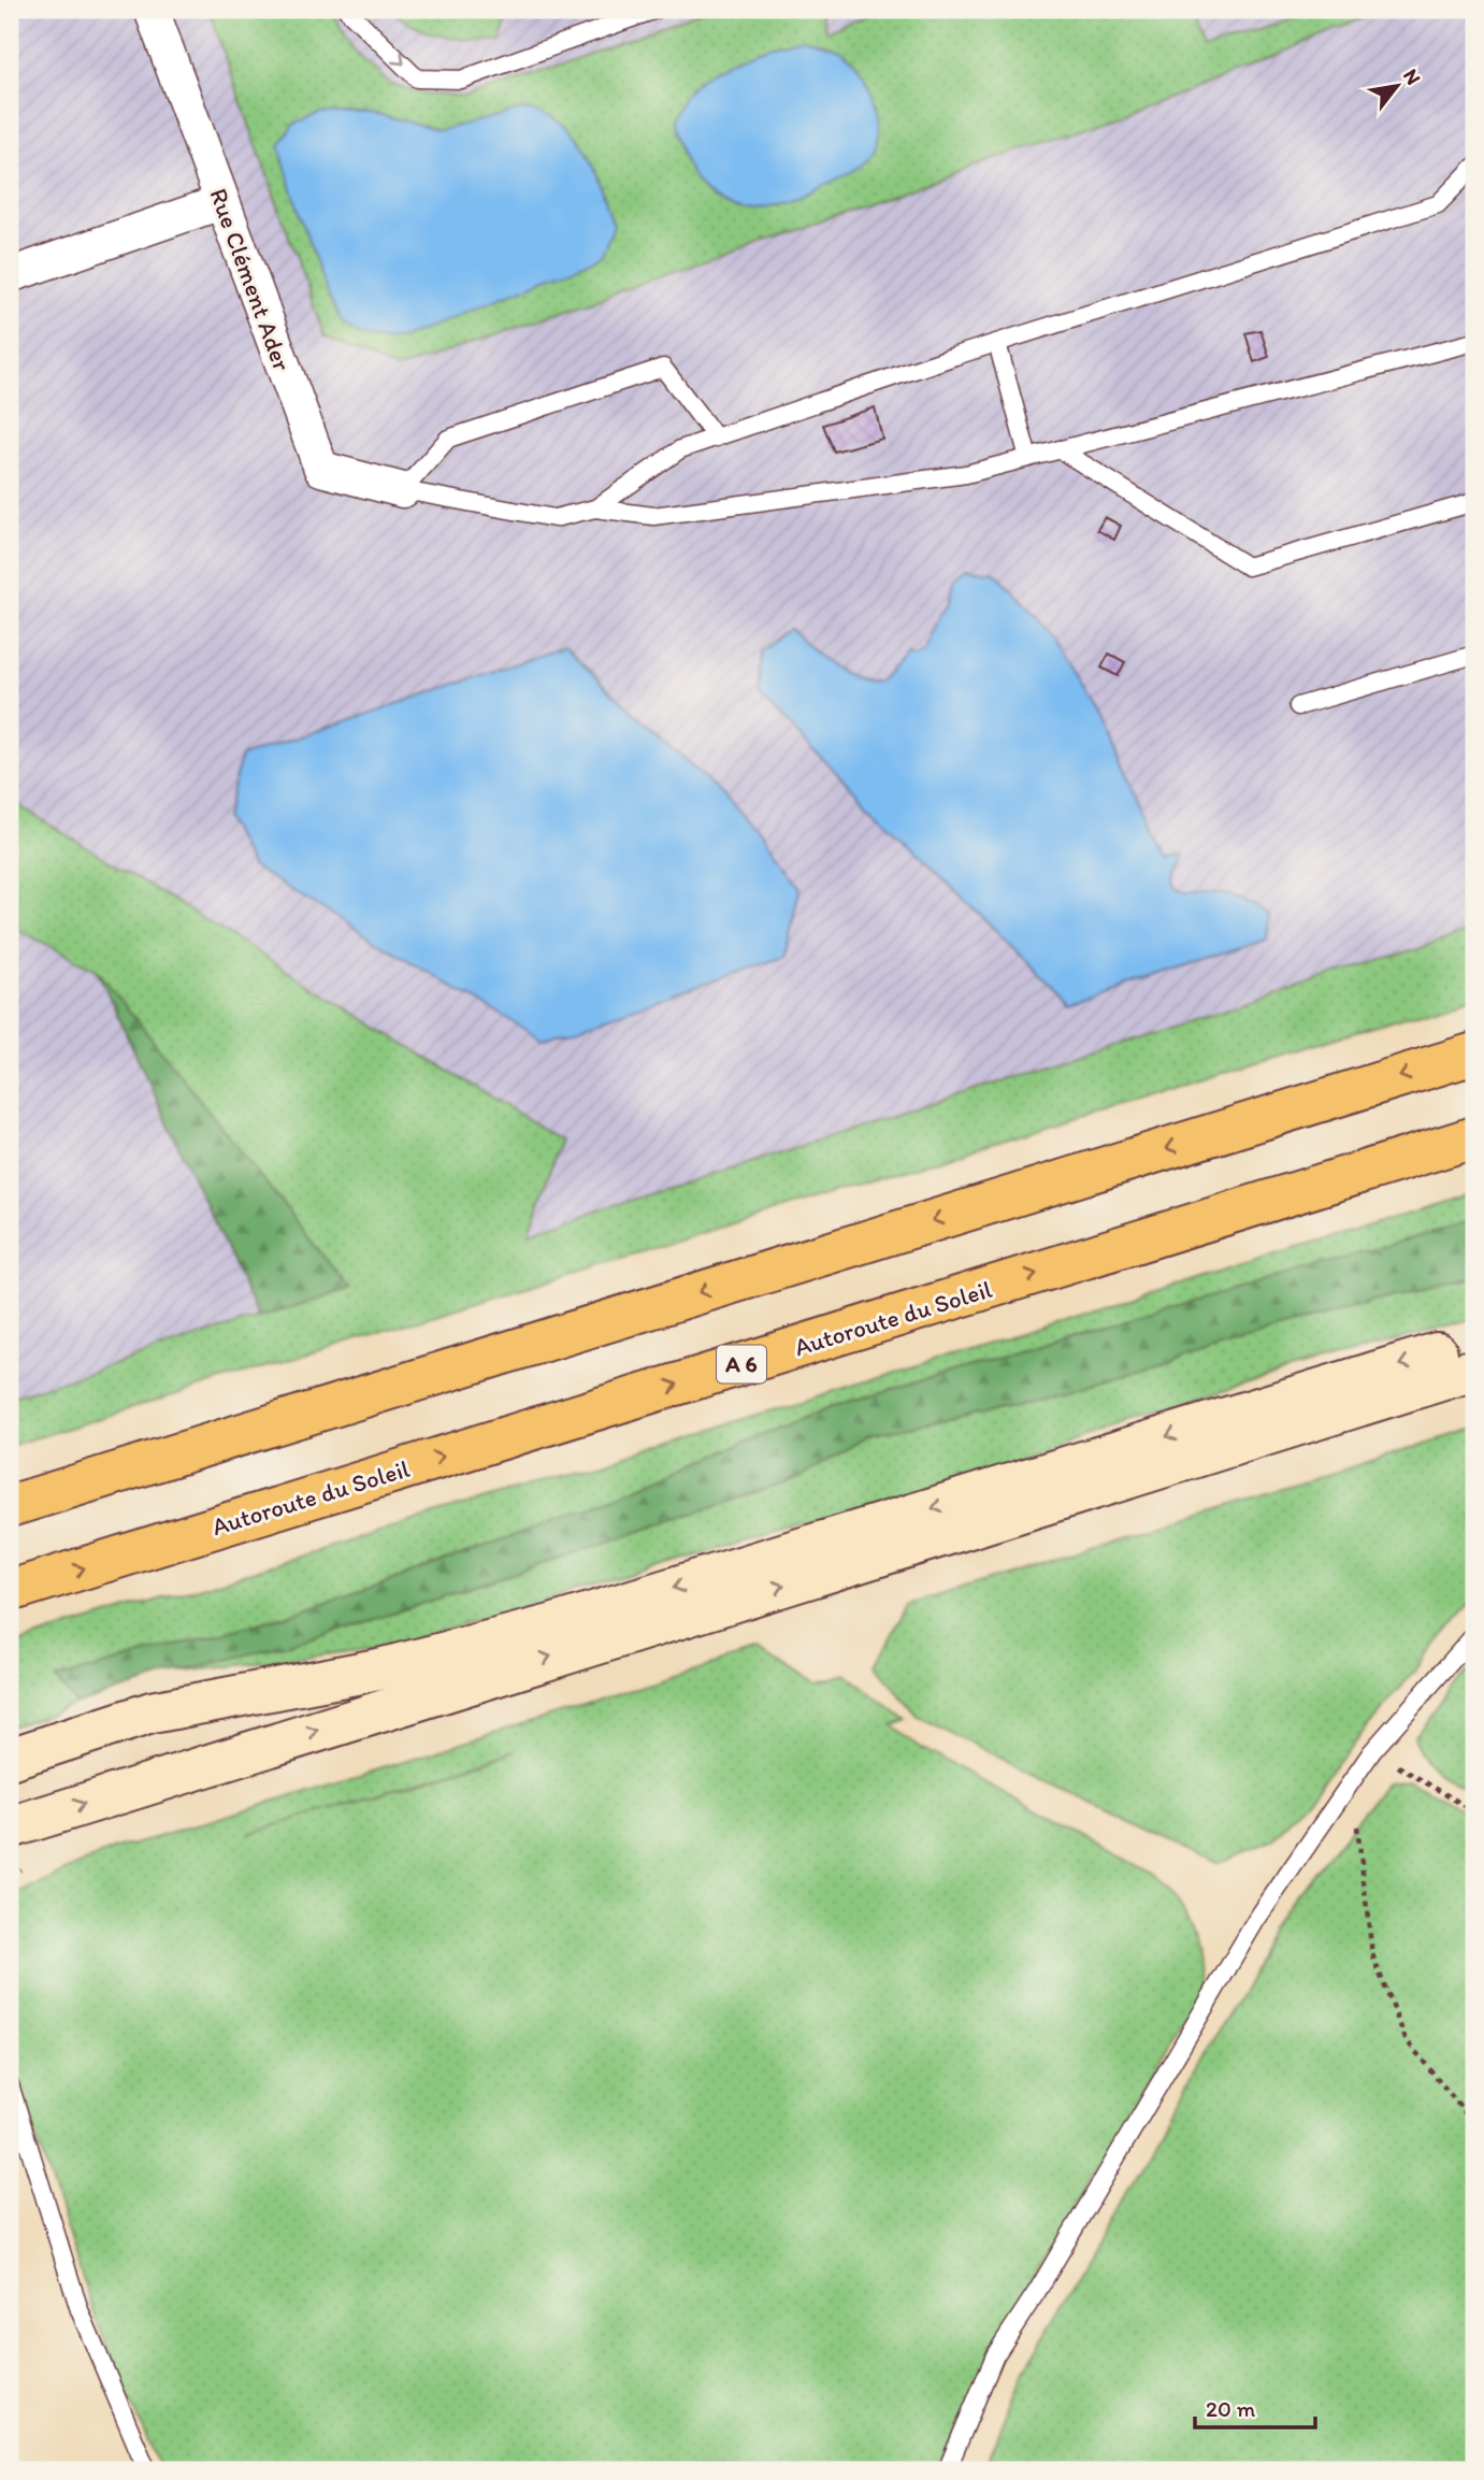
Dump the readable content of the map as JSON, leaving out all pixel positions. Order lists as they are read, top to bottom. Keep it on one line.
{"streets":{"highway":["Autoroute du Soleil","A 6"],"street":["Rue Clément Ader"]},"scale_bar":"20 m","north":"top right"}
